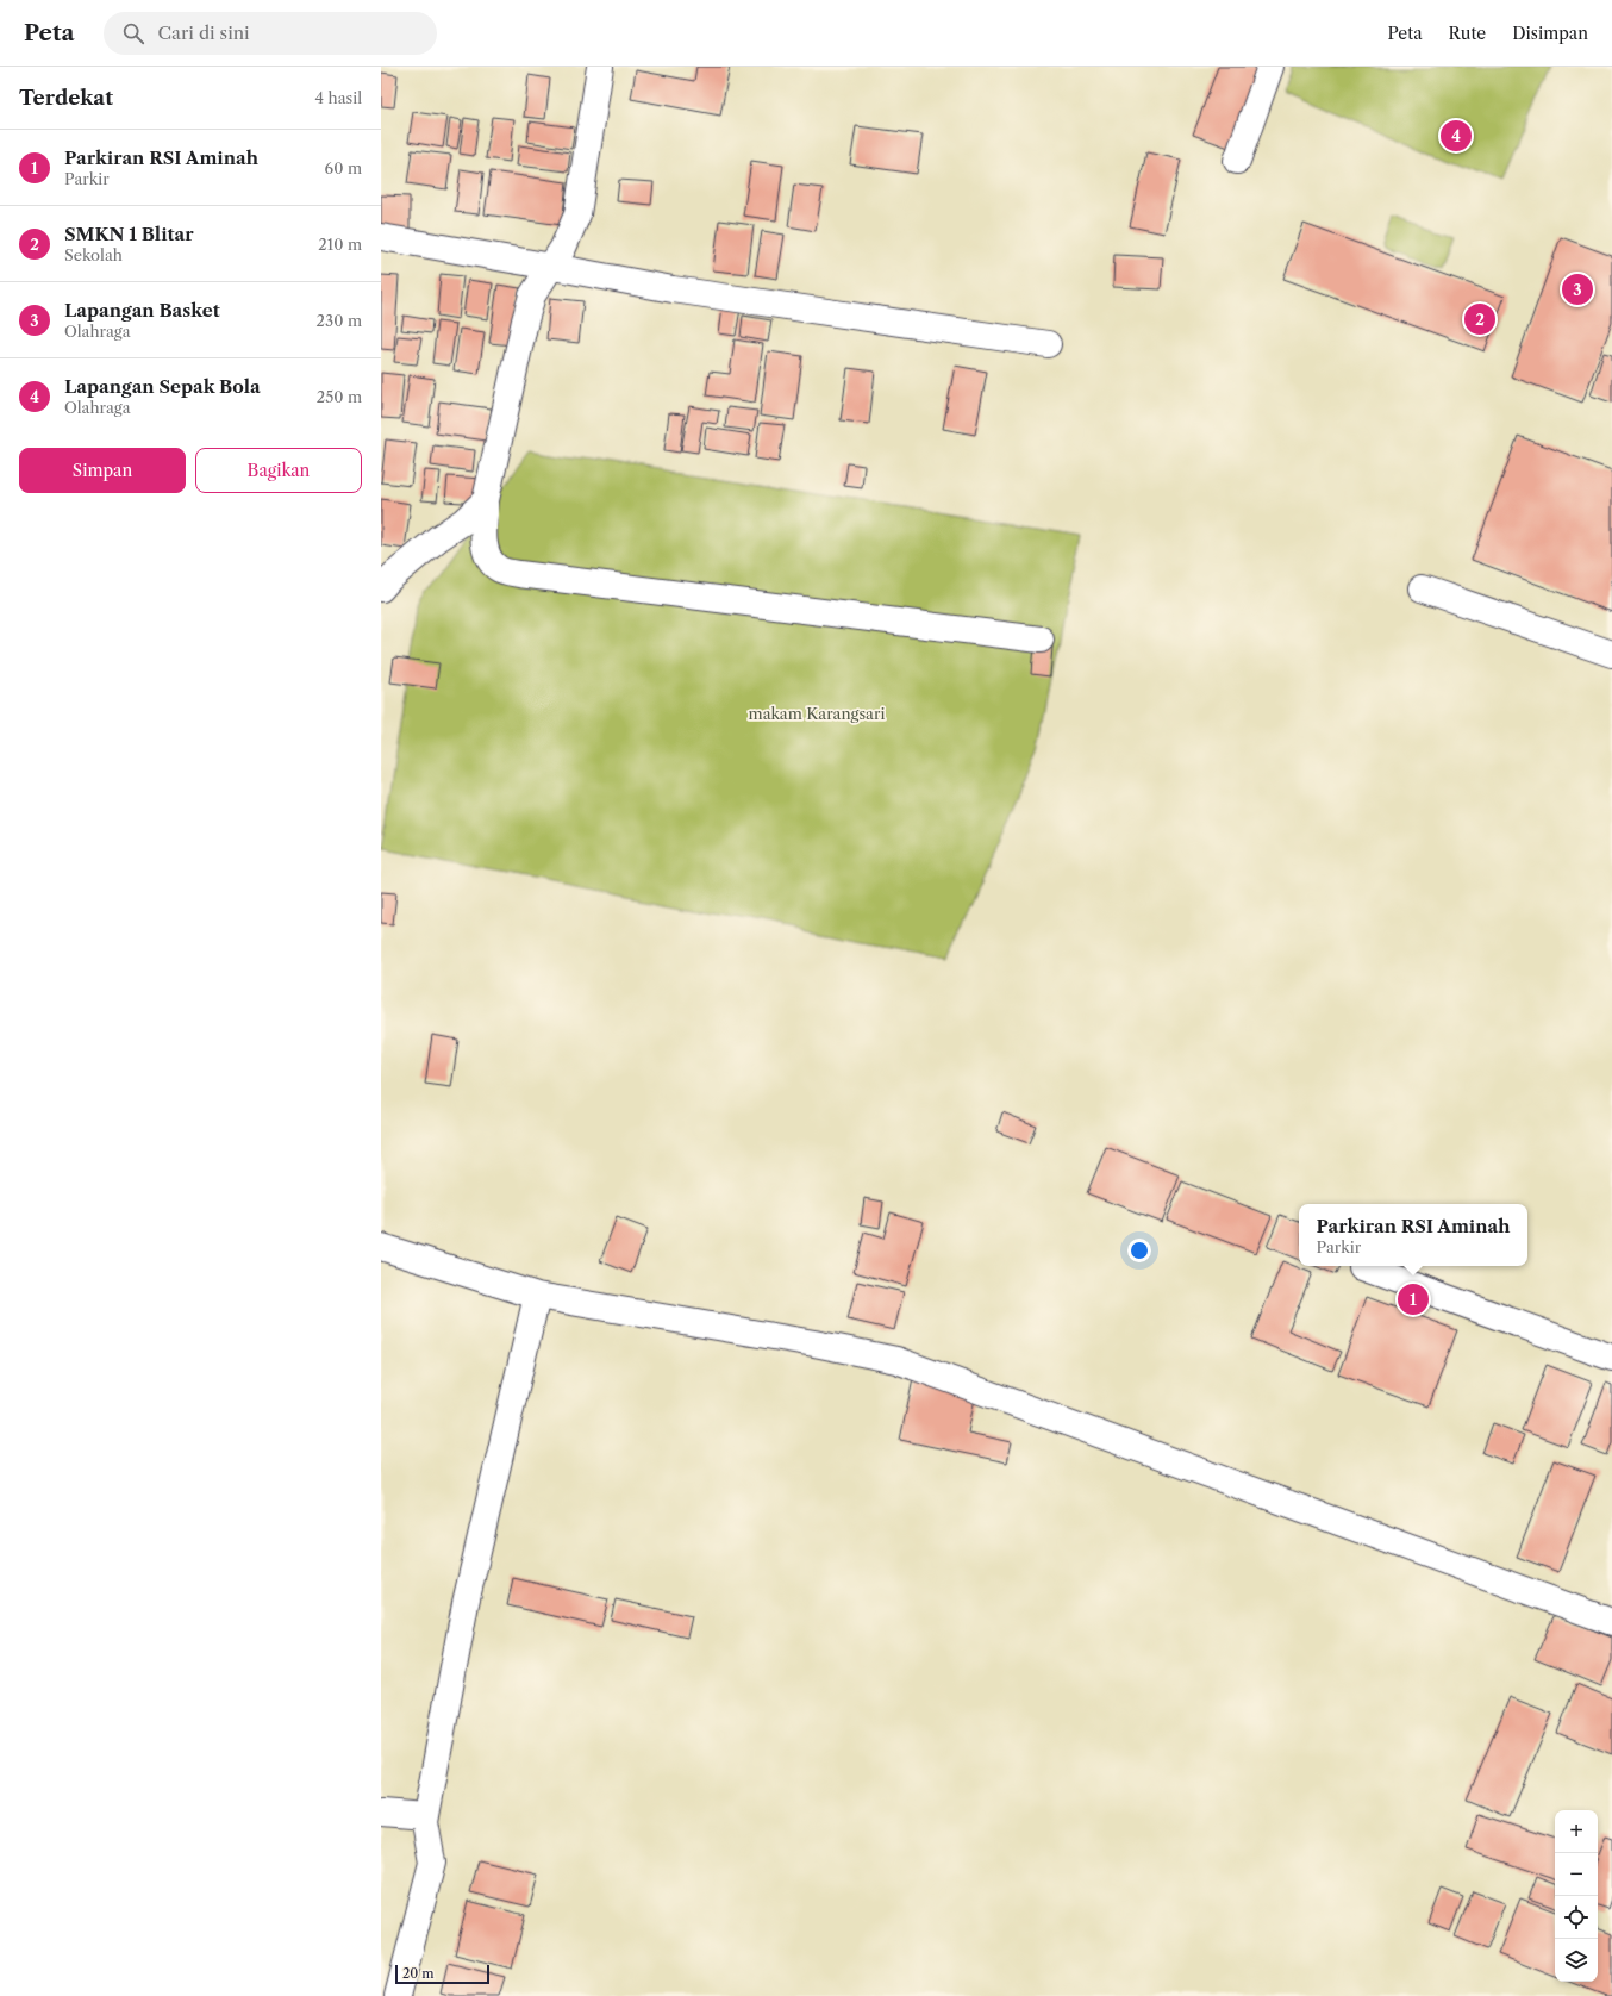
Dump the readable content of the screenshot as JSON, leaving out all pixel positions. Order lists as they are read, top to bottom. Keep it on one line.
{"parks":["makam Karangsari"],"scale_bar":"20 m","page":{"header":"Peta","search":"Cari di sini","nav":["Peta","Rute","Disimpan"],"heading":["Terdekat","4 hasil"],"pins":["4","3","2","1"],"list":[{"mark":"1","name":"Parkiran RSI Aminah","note":"Parkir","value":"60 m"},{"mark":"2","name":"SMKN 1 Blitar","note":"Sekolah","value":"210 m"},{"mark":"3","name":"Lapangan Basket","note":"Olahraga","value":"230 m"},{"mark":"4","name":"Lapangan Sepak Bola","note":"Olahraga","value":"250 m"}],"buttons":["Simpan","Bagikan"],"popup":["Parkiran RSI Aminah","Parkir"],"map_buttons":["+","−"],"scale":"20 m"}}
